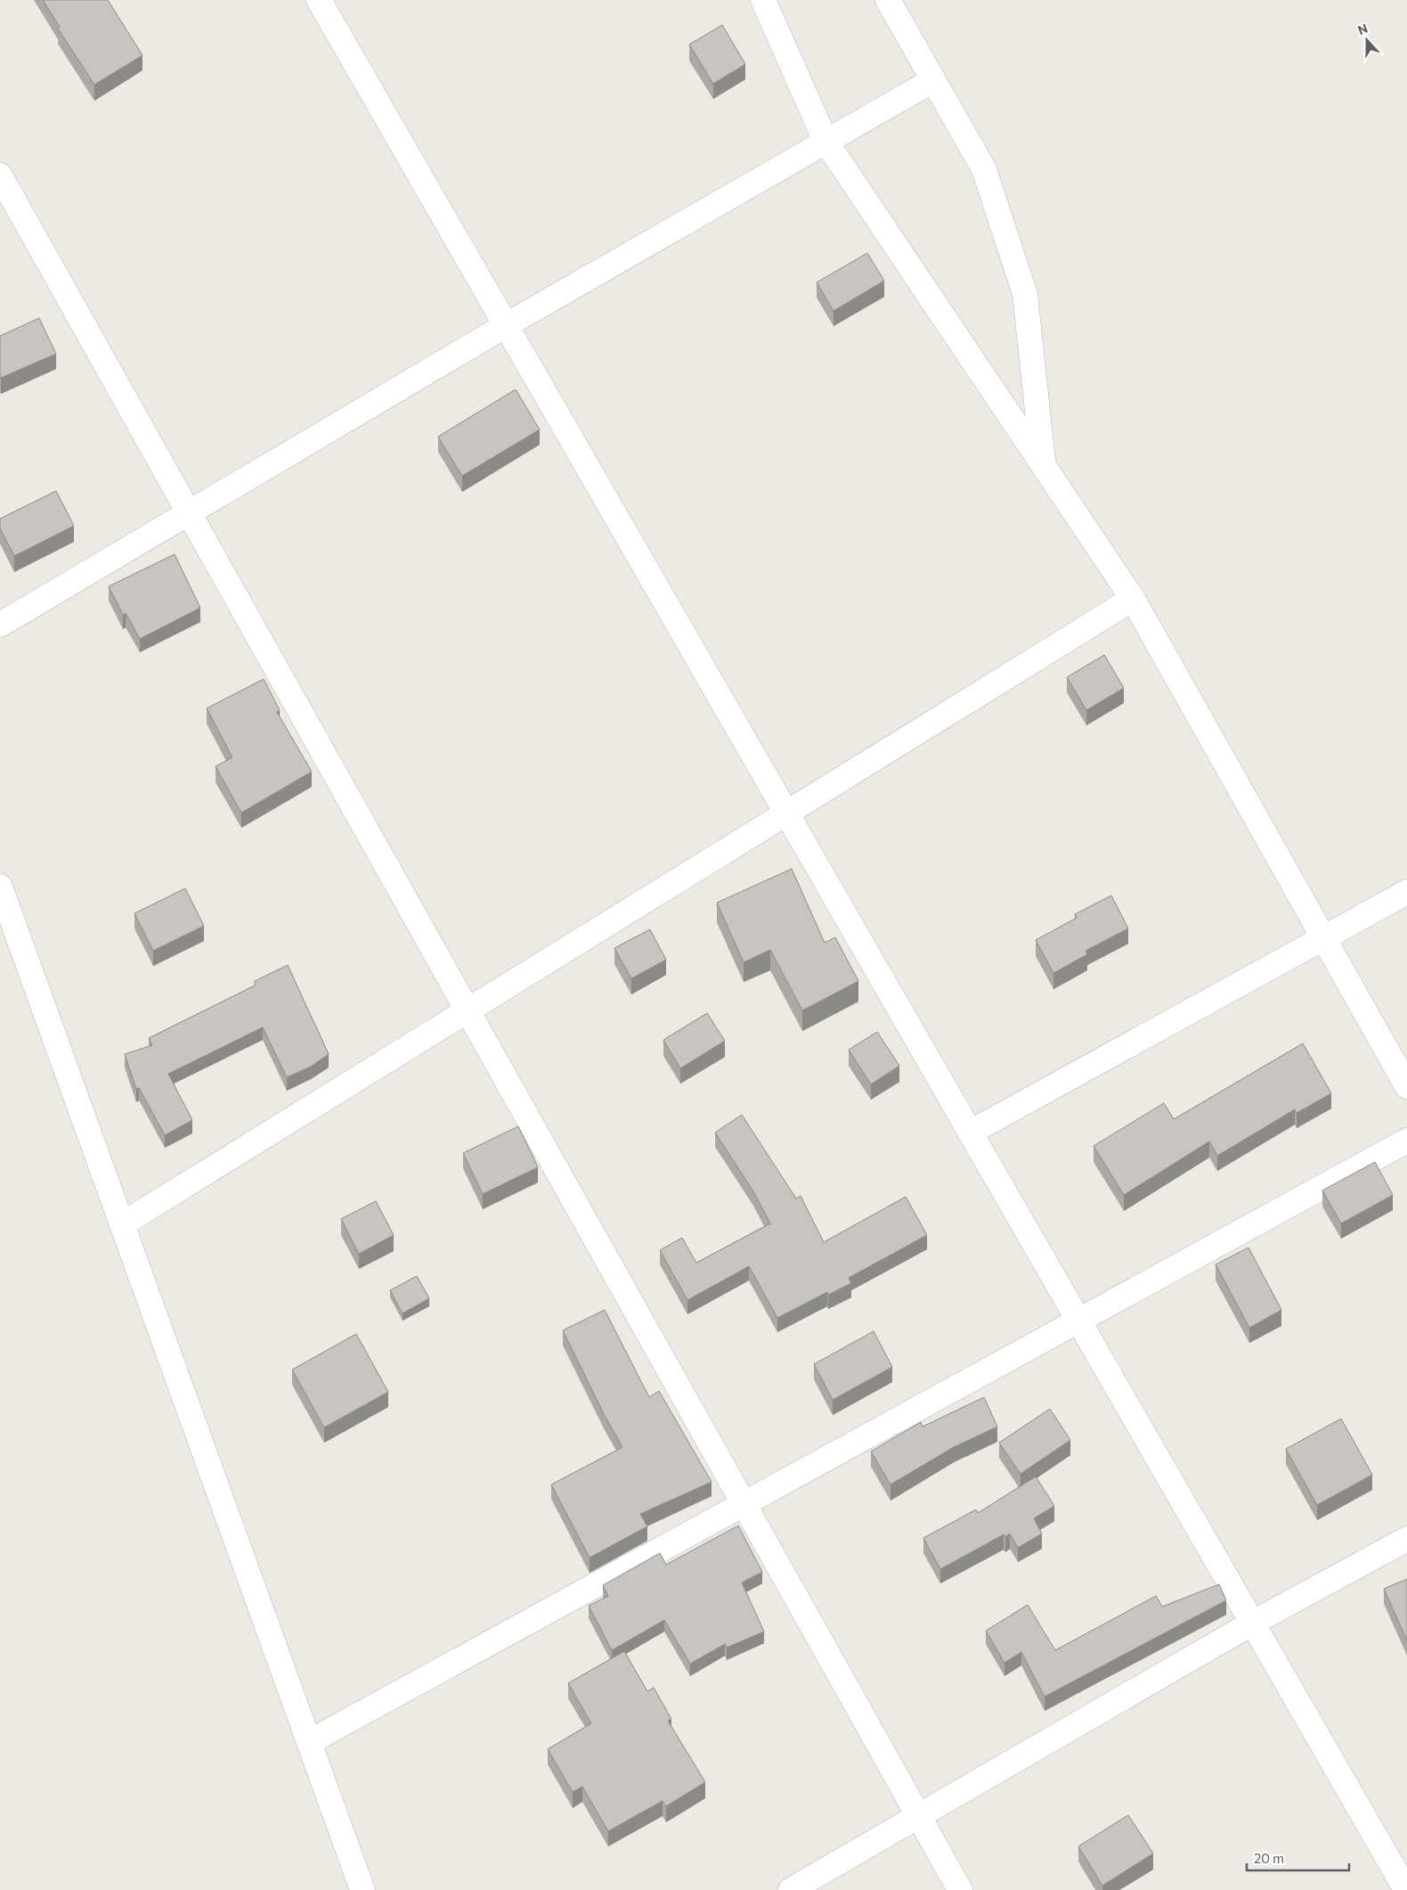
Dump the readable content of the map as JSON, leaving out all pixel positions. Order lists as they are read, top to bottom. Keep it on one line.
{"scale_bar":"20 m","north":"top"}
